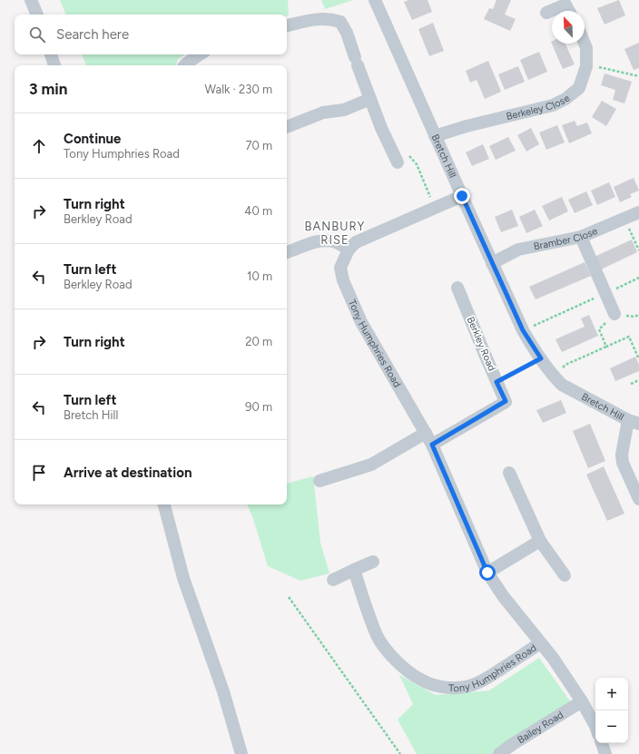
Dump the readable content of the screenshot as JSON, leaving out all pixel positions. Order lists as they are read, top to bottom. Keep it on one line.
{"streets":{"street":["Berkeley Close","Bretch Hill","Bramber Close","Tony Humphries Road","Berkley Road","Bailey Road"]},"crossings":[["Berkeley Close","Bretch Hill"],["Bretch Hill","Bramber Close"],["Tony Humphries Road","Berkley Road"]],"districts":["BANBURY RISE"],"north":"top left","page":{"search":"Search here","heading":["3 min","Walk · 230 m"],"list":[["Continue","Tony Humphries Road","70 m"],["Turn right","Berkley Road","40 m"],["Turn left","Berkley Road","10 m"],["Turn right","20 m"],["Turn left","Bretch Hill","90 m"],"Arrive at destination"],"map_buttons":["+","−"]}}
